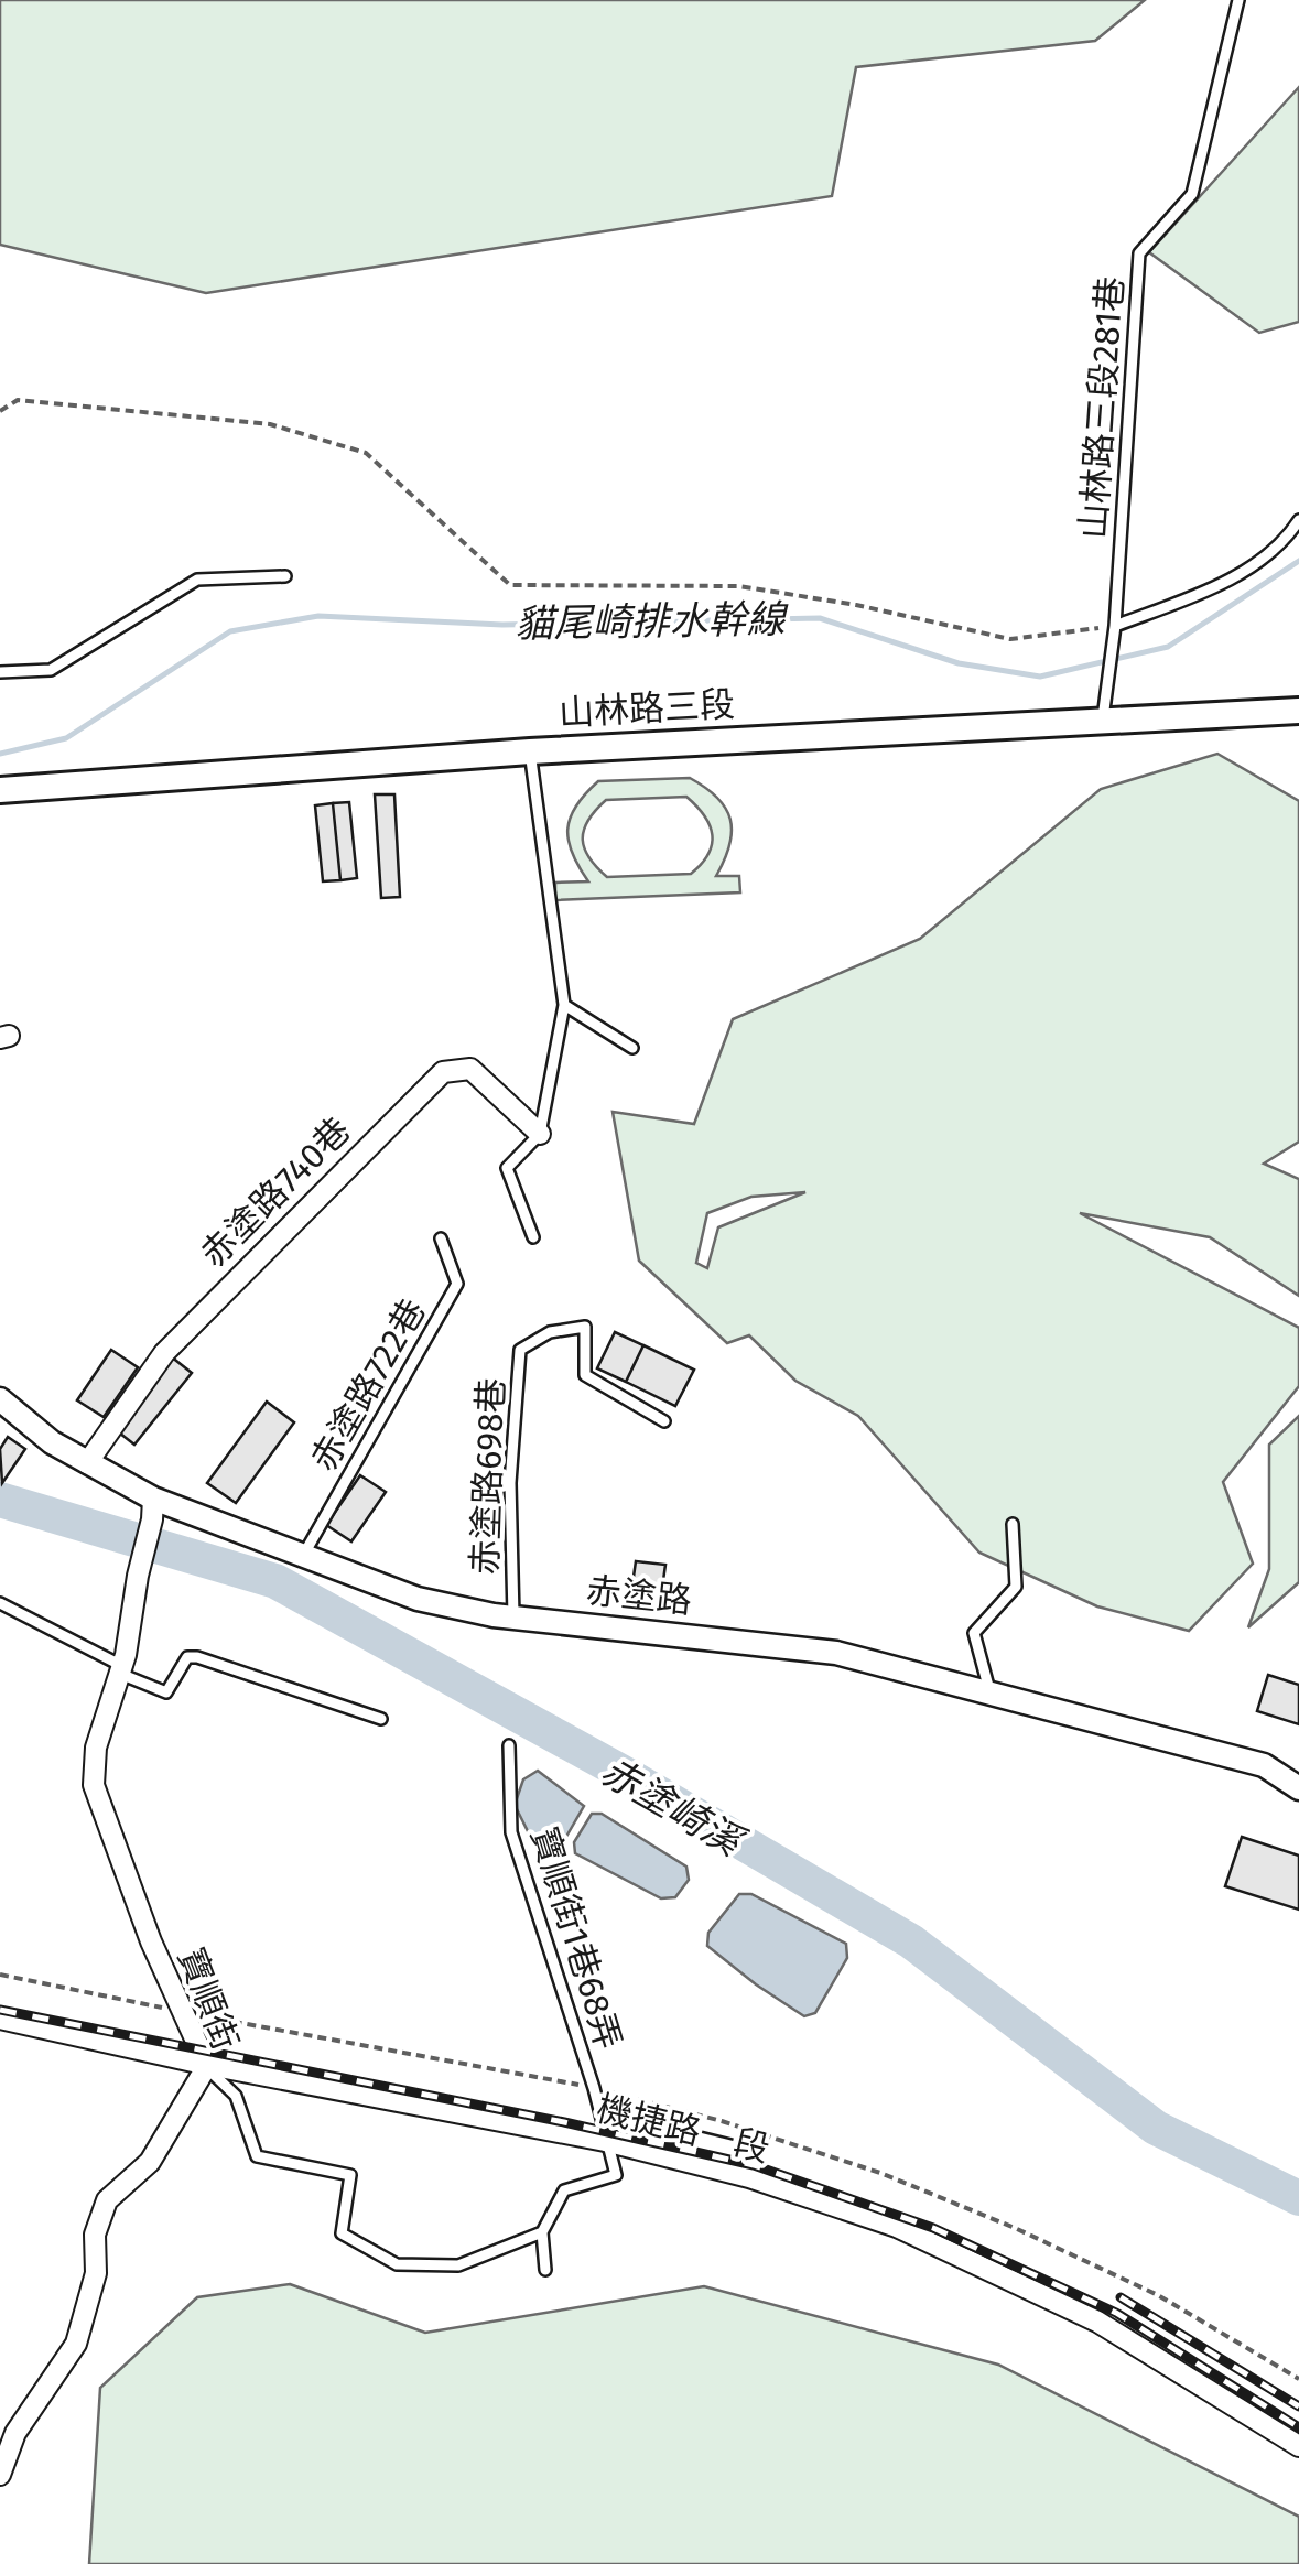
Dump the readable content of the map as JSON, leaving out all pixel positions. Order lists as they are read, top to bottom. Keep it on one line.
{"streets":{"main road":["山林路三段"],"street":["赤塗路740巷","赤塗路","寶順街","機捷路一段"],"lane":["山林路三段281巷","赤塗路722巷","赤塗路698巷","寶順街1巷68弄"]},"crossings":[["山林路三段281巷","山林路三段"],["赤塗路740巷","赤塗路"],["赤塗路722巷","赤塗路"],["赤塗路698巷","赤塗路"],["赤塗路","寶順街"],["寶順街1巷68弄","機捷路一段"],["寶順街","機捷路一段"]],"water":["貓尾崎排水幹線","赤塗崎溪"]}
